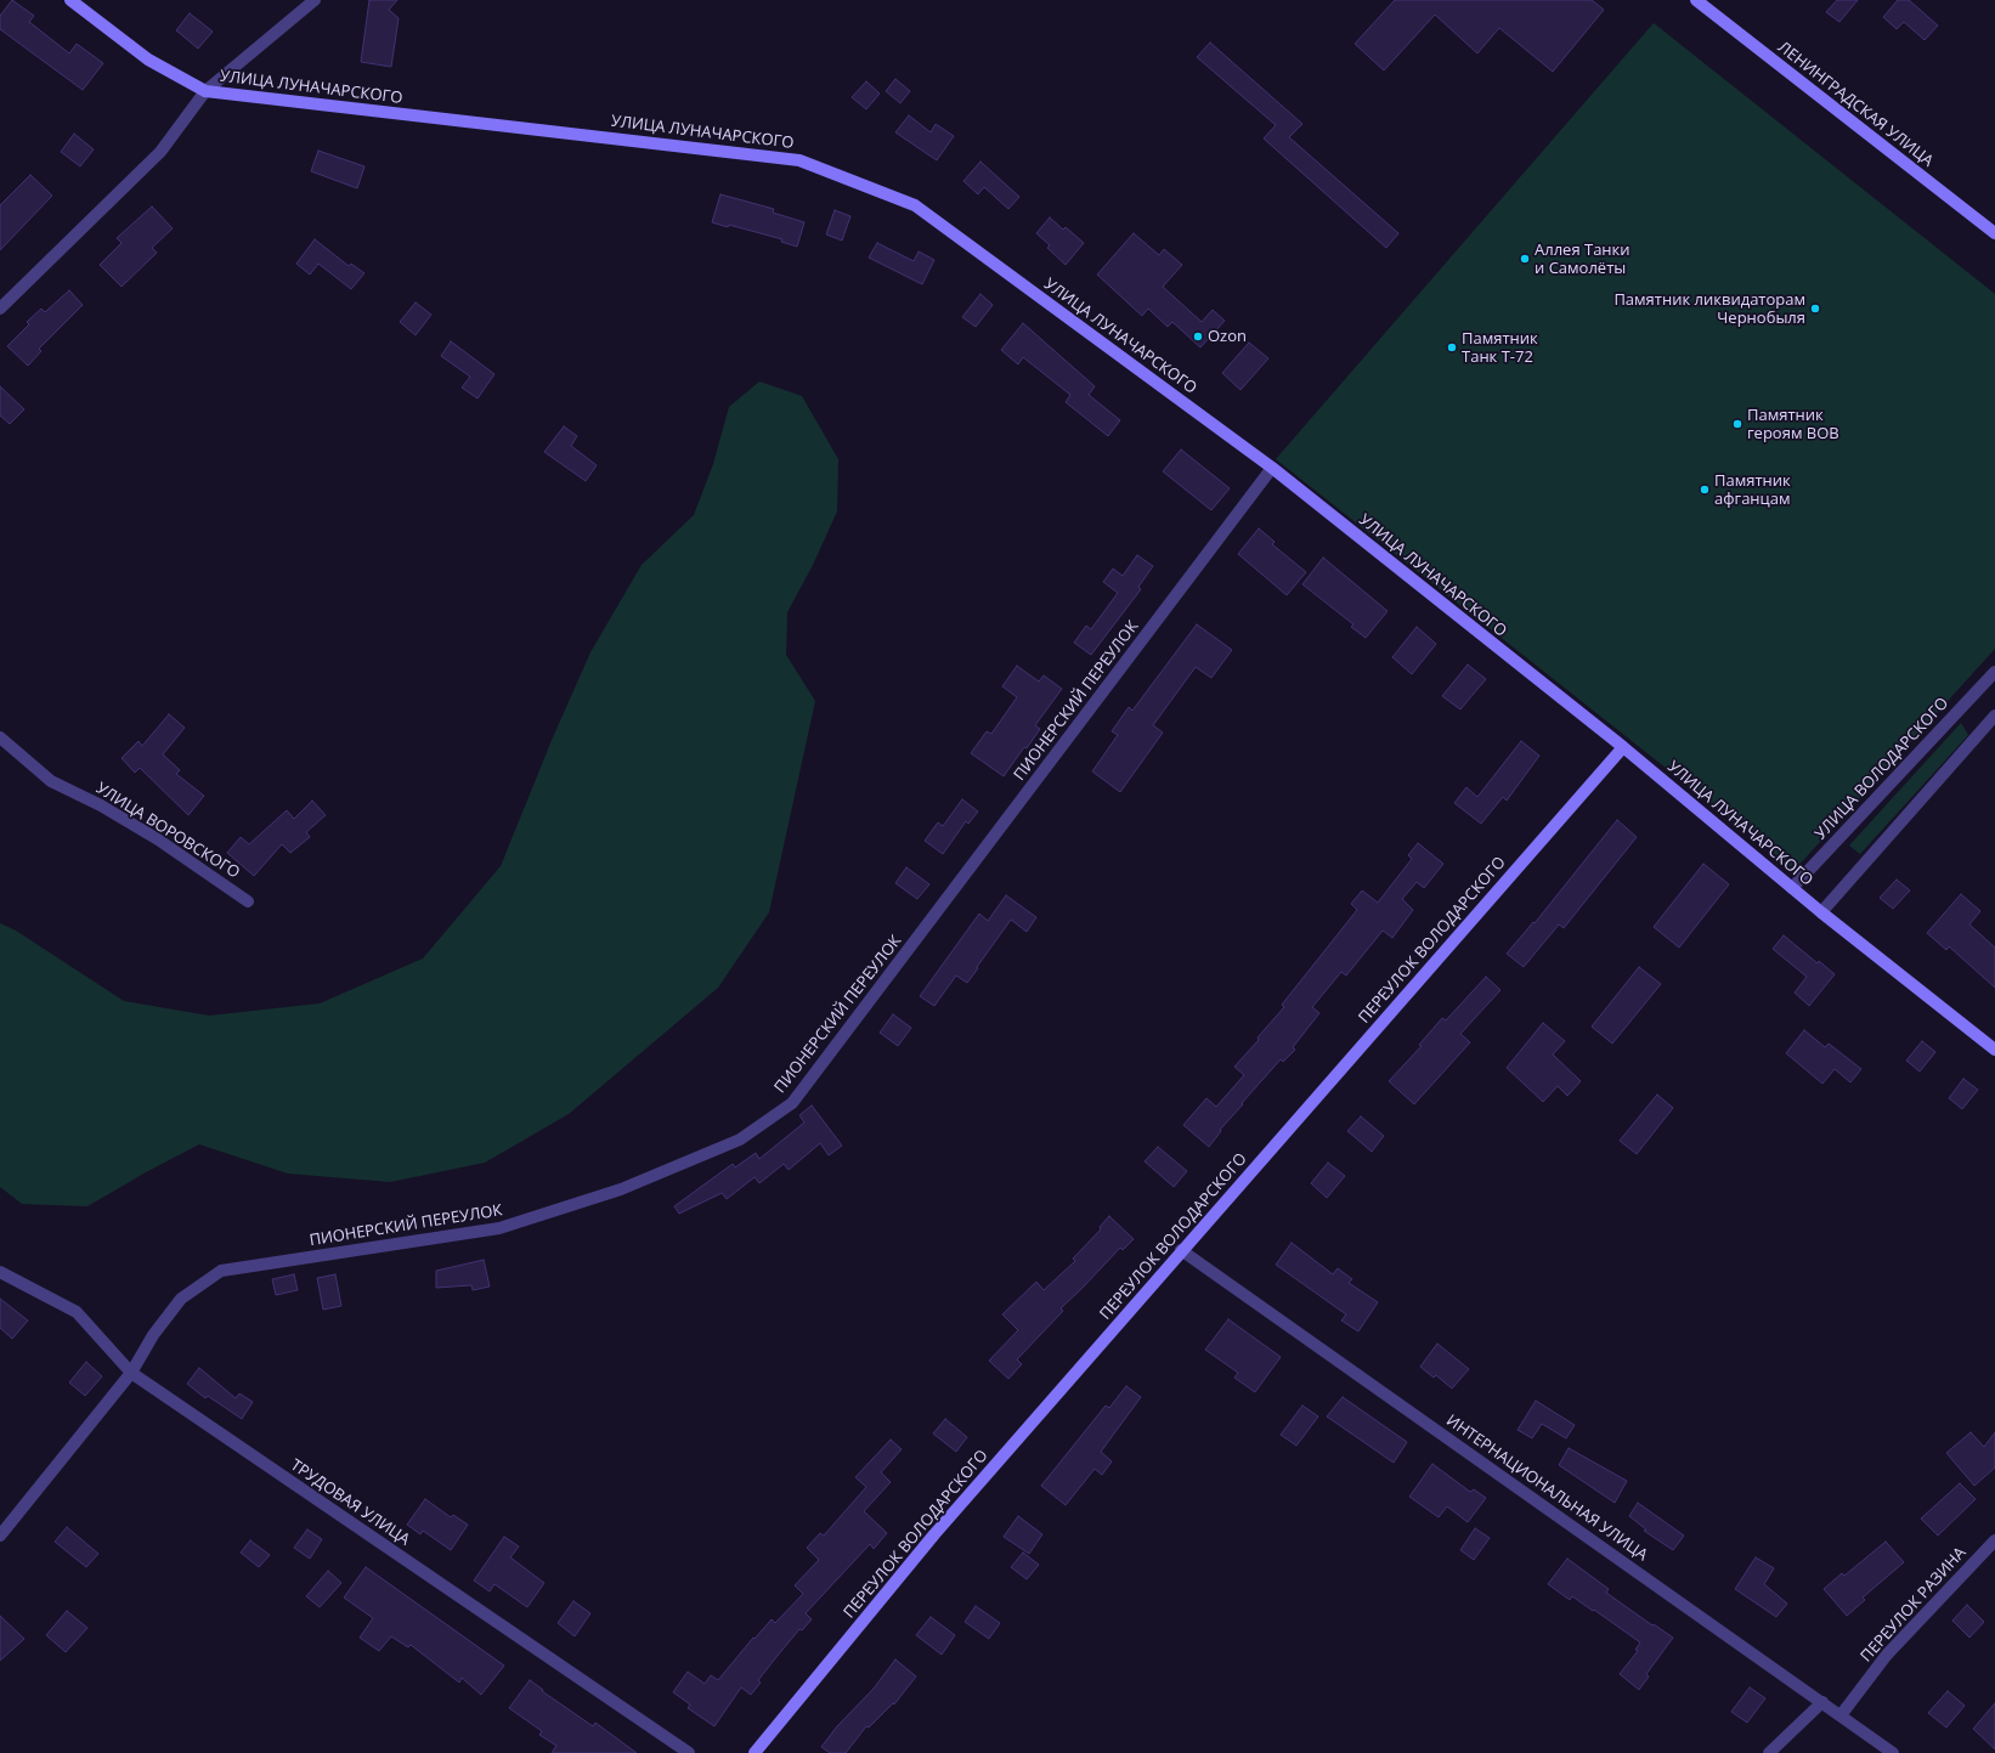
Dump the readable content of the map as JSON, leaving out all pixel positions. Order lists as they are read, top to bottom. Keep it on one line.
{"streets":{"street":["УЛИЦА ЛУНАЧАРСКОГО","ЛЕНИНГРАДСКАЯ УЛИЦА","ПИОНЕРСКИЙ ПЕРЕУЛОК","УЛИЦА ВОЛОДАРСКОГО","УЛИЦА ВОРОВСКОГО","ПЕРЕУЛОК ВОЛОДАРСКОГО","ИНТЕРНАЦИОНАЛЬНАЯ УЛИЦА","ТРУДОВАЯ УЛИЦА","ПЕРЕУЛОК РАЗИНА"]},"crossings":[["УЛИЦА ЛУНАЧАРСКОГО","ПИОНЕРСКИЙ ПЕРЕУЛОК"],["УЛИЦА ЛУНАЧАРСКОГО","УЛИЦА ВОЛОДАРСКОГО"],["УЛИЦА ЛУНАЧАРСКОГО","ПЕРЕУЛОК ВОЛОДАРСКОГО"],["ПИОНЕРСКИЙ ПЕРЕУЛОК","ТРУДОВАЯ УЛИЦА"],["ПЕРЕУЛОК ВОЛОДАРСКОГО","ИНТЕРНАЦИОНАЛЬНАЯ УЛИЦА"],["ИНТЕРНАЦИОНАЛЬНАЯ УЛИЦА","ПЕРЕУЛОК РАЗИНА"]],"places":["Аллея Танки и Самолёты","Памятник ликвидаторам Чернобыля","Ozon","Памятник Танк Т-72","Памятник героям ВОВ","Памятник афганцам"]}
